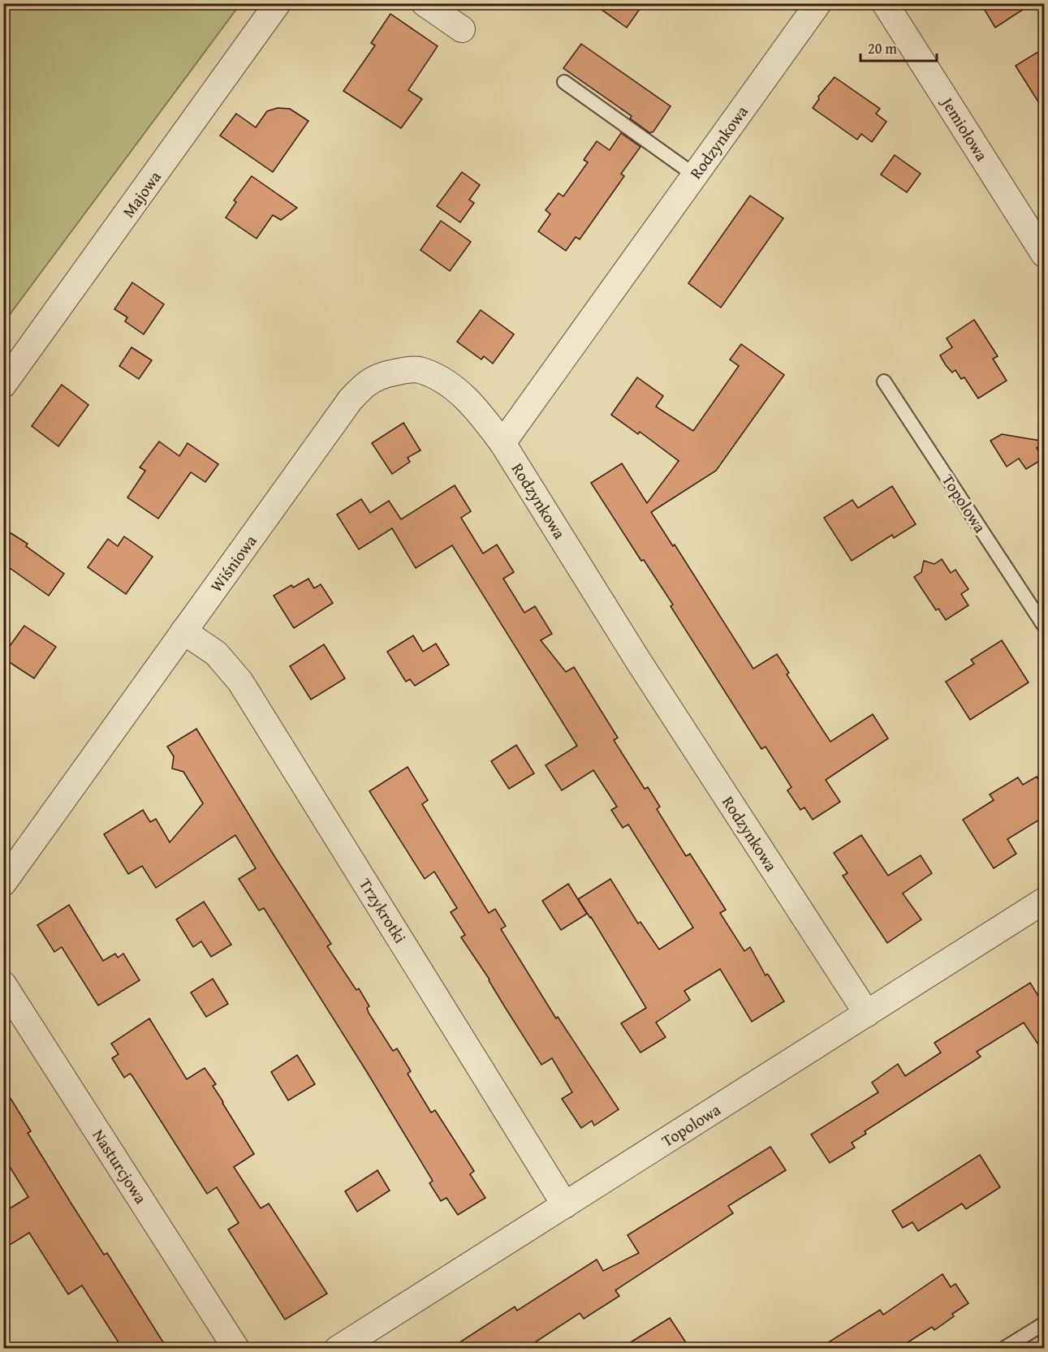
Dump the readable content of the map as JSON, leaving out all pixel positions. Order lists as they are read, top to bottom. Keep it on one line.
{"streets":{"street":["Jemiołowa","Rodzynkowa","Majowa","Topolowa","Wiśniowa","Trzykrotki","Nasturcjowa"]},"crossings":[["Rodzynkowa","Topolowa"],["Rodzynkowa","Wiśniowa"],["Topolowa","Trzykrotki"],["Wiśniowa","Trzykrotki"]],"scale_bar":"20 m"}
